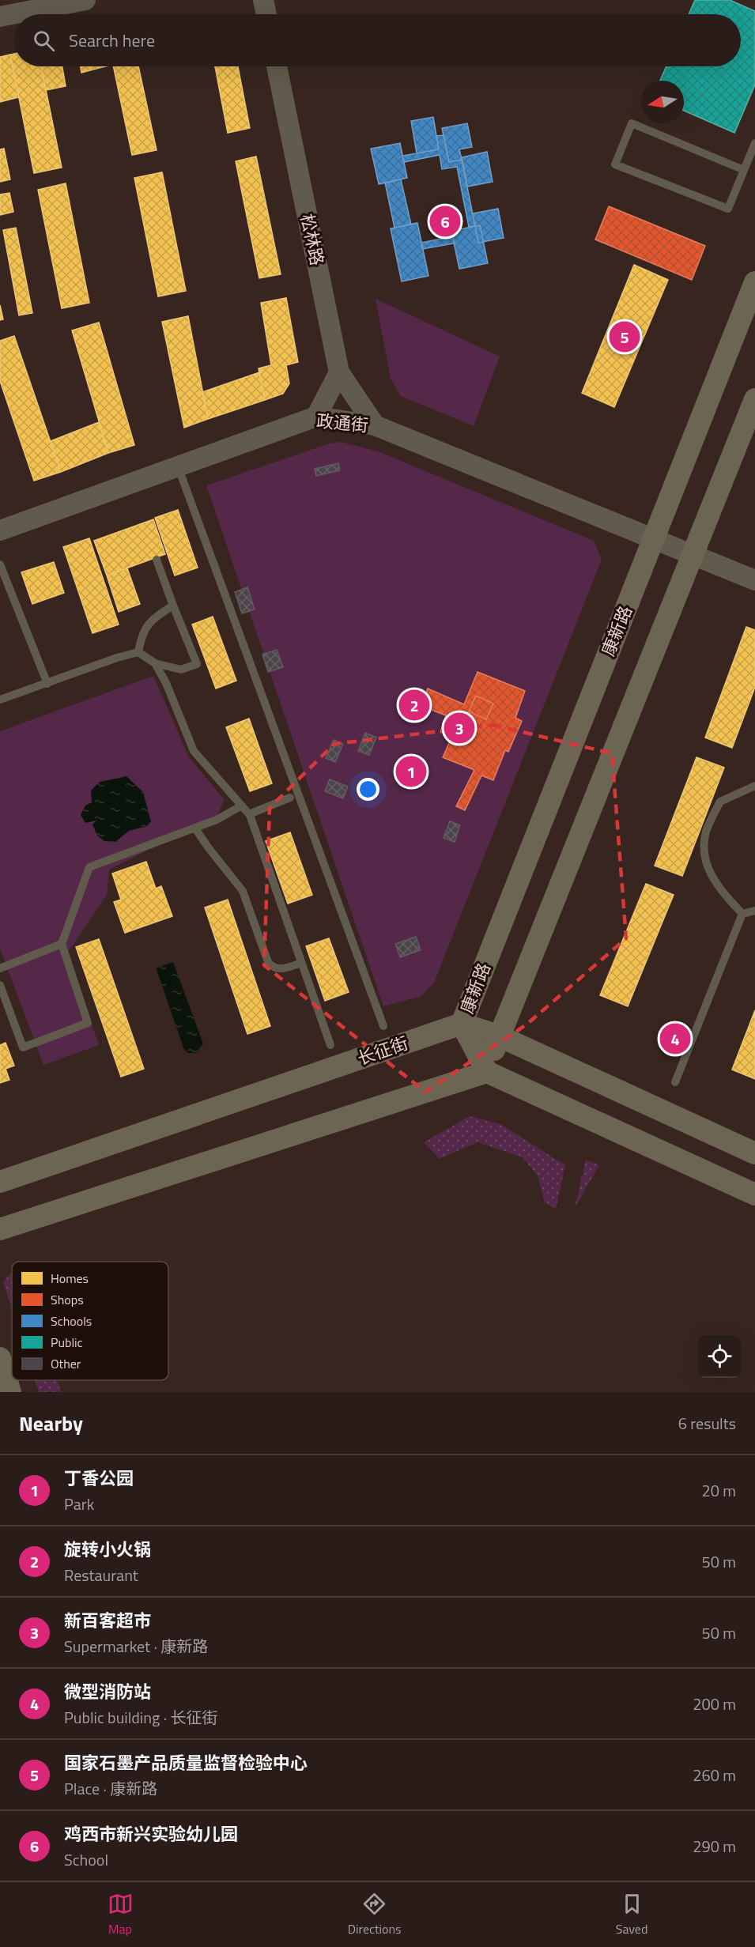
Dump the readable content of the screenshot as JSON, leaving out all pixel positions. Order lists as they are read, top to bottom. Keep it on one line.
{"streets":{"main road":["康新路","长征街"],"street":["松林路","政通街"]},"crossings":[["政通街","康新路"],["康新路","长征街"]],"legend":["Homes","Shops","Schools","Public","Other"],"north":"left","page":{"search":"Search here","pins":["6","5","2","3","1","4"],"heading":["Nearby","6 results"],"list":[{"mark":"1","name":"丁香公园","note":"Park","value":"20 m"},{"mark":"2","name":"旋转小火锅","note":"Restaurant","value":"50 m"},{"mark":"3","name":"新百客超市","note":"Supermarket · 康新路","value":"50 m"},{"mark":"4","name":"微型消防站","note":"Public building · 长征街","value":"200 m"},{"mark":"5","name":"国家石墨产品质量监督检验中心","note":"Place · 康新路","value":"260 m"},{"mark":"6","name":"鸡西市新兴实验幼儿园","note":"School","value":"290 m"}],"nav":["Map","Directions","Saved"]}}
